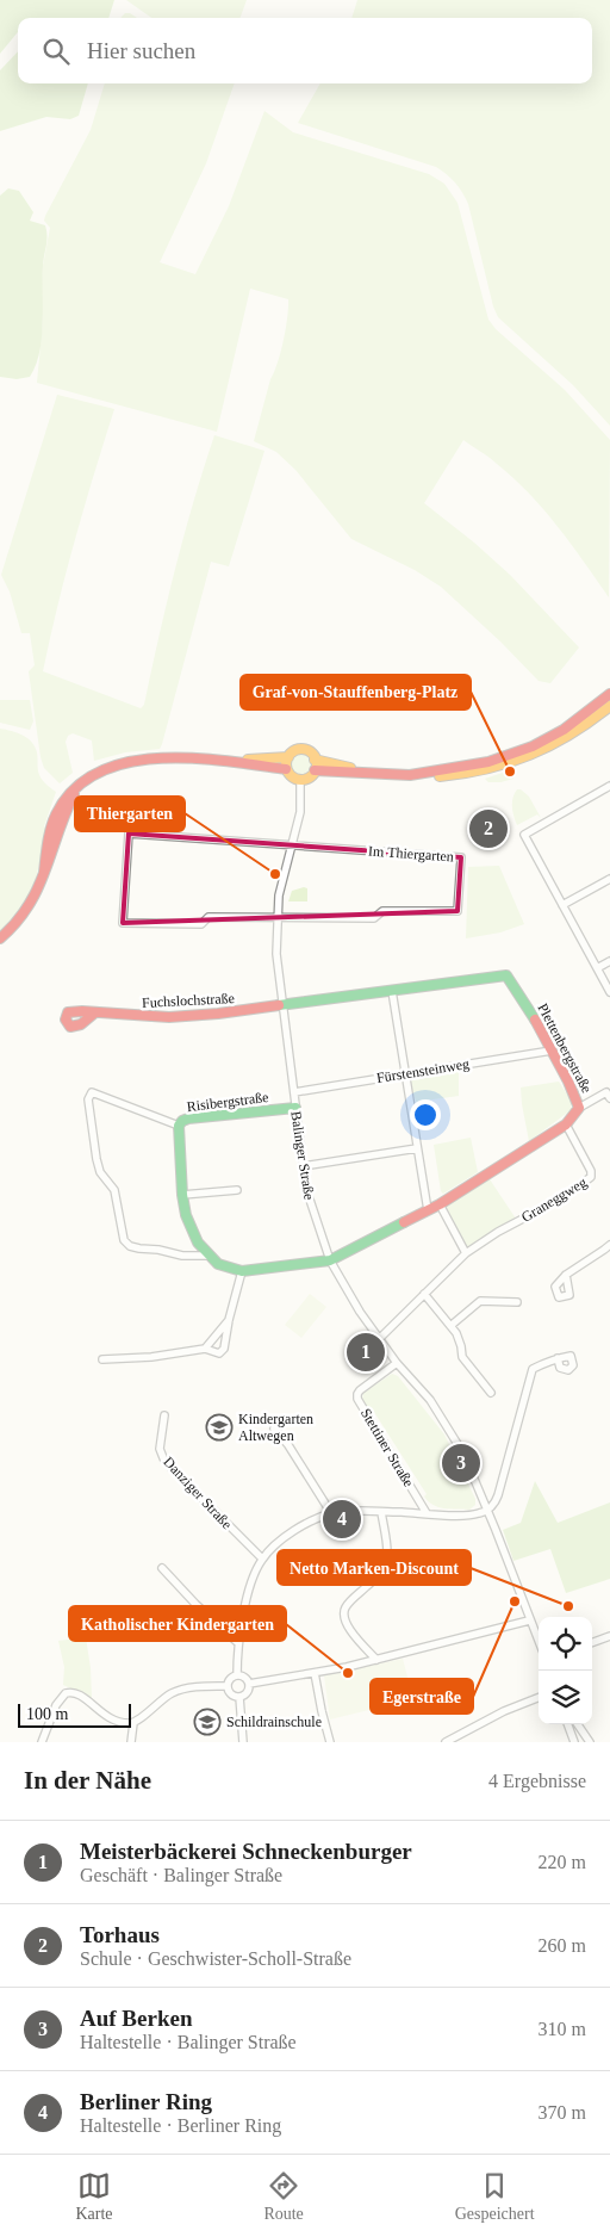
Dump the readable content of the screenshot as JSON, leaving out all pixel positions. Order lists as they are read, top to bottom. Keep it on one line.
{"streets":{"street":["Im Thiergarten","Fuchslochstraße","Plettenbergstraße","Fürstensteinweg","Risibergstraße","Balinger Straße","Graneggweg","Stettiner Straße","Danziger Straße"]},"crossings":[["Im Thiergarten","Balinger Straße"],["Fuchslochstraße","Plettenbergstraße"],["Fuchslochstraße","Balinger Straße"],["Plettenbergstraße","Fürstensteinweg"],["Plettenbergstraße","Risibergstraße"],["Plettenbergstraße","Balinger Straße"],["Plettenbergstraße","Graneggweg"],["Fürstensteinweg","Balinger Straße"],["Risibergstraße","Balinger Straße"],["Balinger Straße","Graneggweg"],["Balinger Straße","Stettiner Straße"]],"places":{"other":["Graf-von-Stauffenberg-Platz","Thiergarten","Egerstraße","Netto Marken-Discount","Katholischer Kindergarten"],"school or university":["Kindergarten Altwegen","Schildrainschule"]},"scale_bar":"100 m","page":{"search":"Hier suchen","pins":["2","1","3","4"],"scale":"100 m","heading":["In der Nähe","4 Ergebnisse"],"list":[{"mark":"1","name":"Meisterbäckerei Schneckenburger","note":"Geschäft · Balinger Straße","value":"220 m"},{"mark":"2","name":"Torhaus","note":"Schule · Geschwister-Scholl-Straße","value":"260 m"},{"mark":"3","name":"Auf Berken","note":"Haltestelle · Balinger Straße","value":"310 m"},{"mark":"4","name":"Berliner Ring","note":"Haltestelle · Berliner Ring","value":"370 m"}],"nav":["Karte","Route","Gespeichert"]}}
